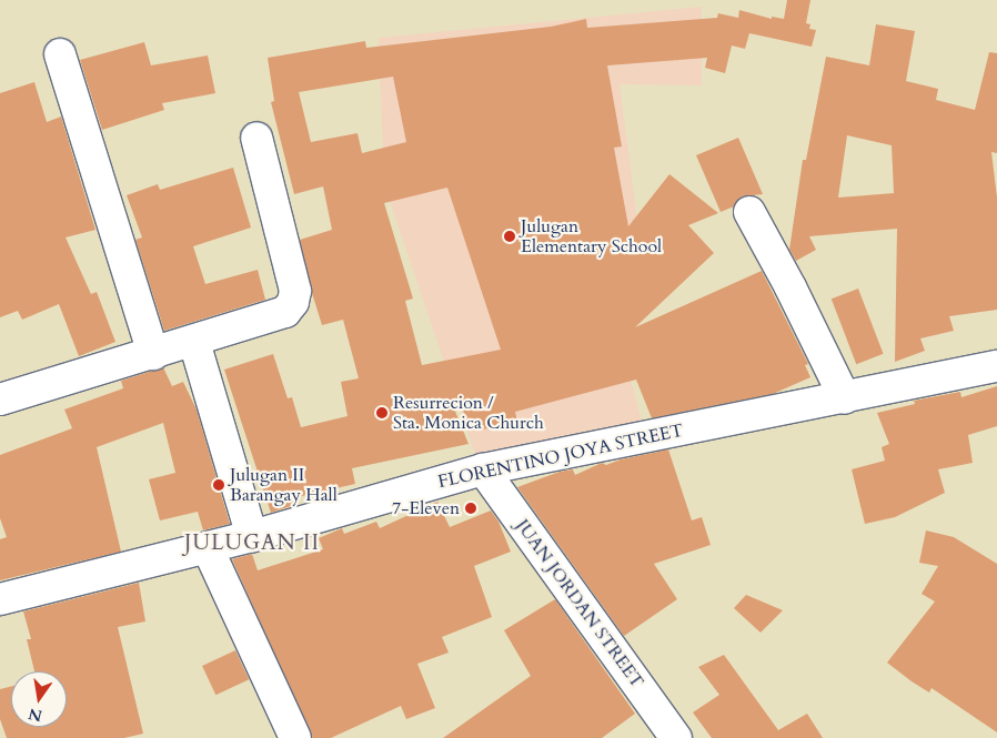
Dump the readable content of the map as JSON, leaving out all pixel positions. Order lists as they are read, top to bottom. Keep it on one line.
{"streets":{"street":["FLORENTINO JOYA STREET","JUAN JORDAN STREET"]},"crossings":[["FLORENTINO JOYA STREET","JUAN JORDAN STREET"]],"districts":["JULUGAN II"],"places":["Julugan Elementary School","Resurrecion / Sta. Monica Church","Julugan II Barangay Hall","7-Eleven"],"north":"bottom"}
